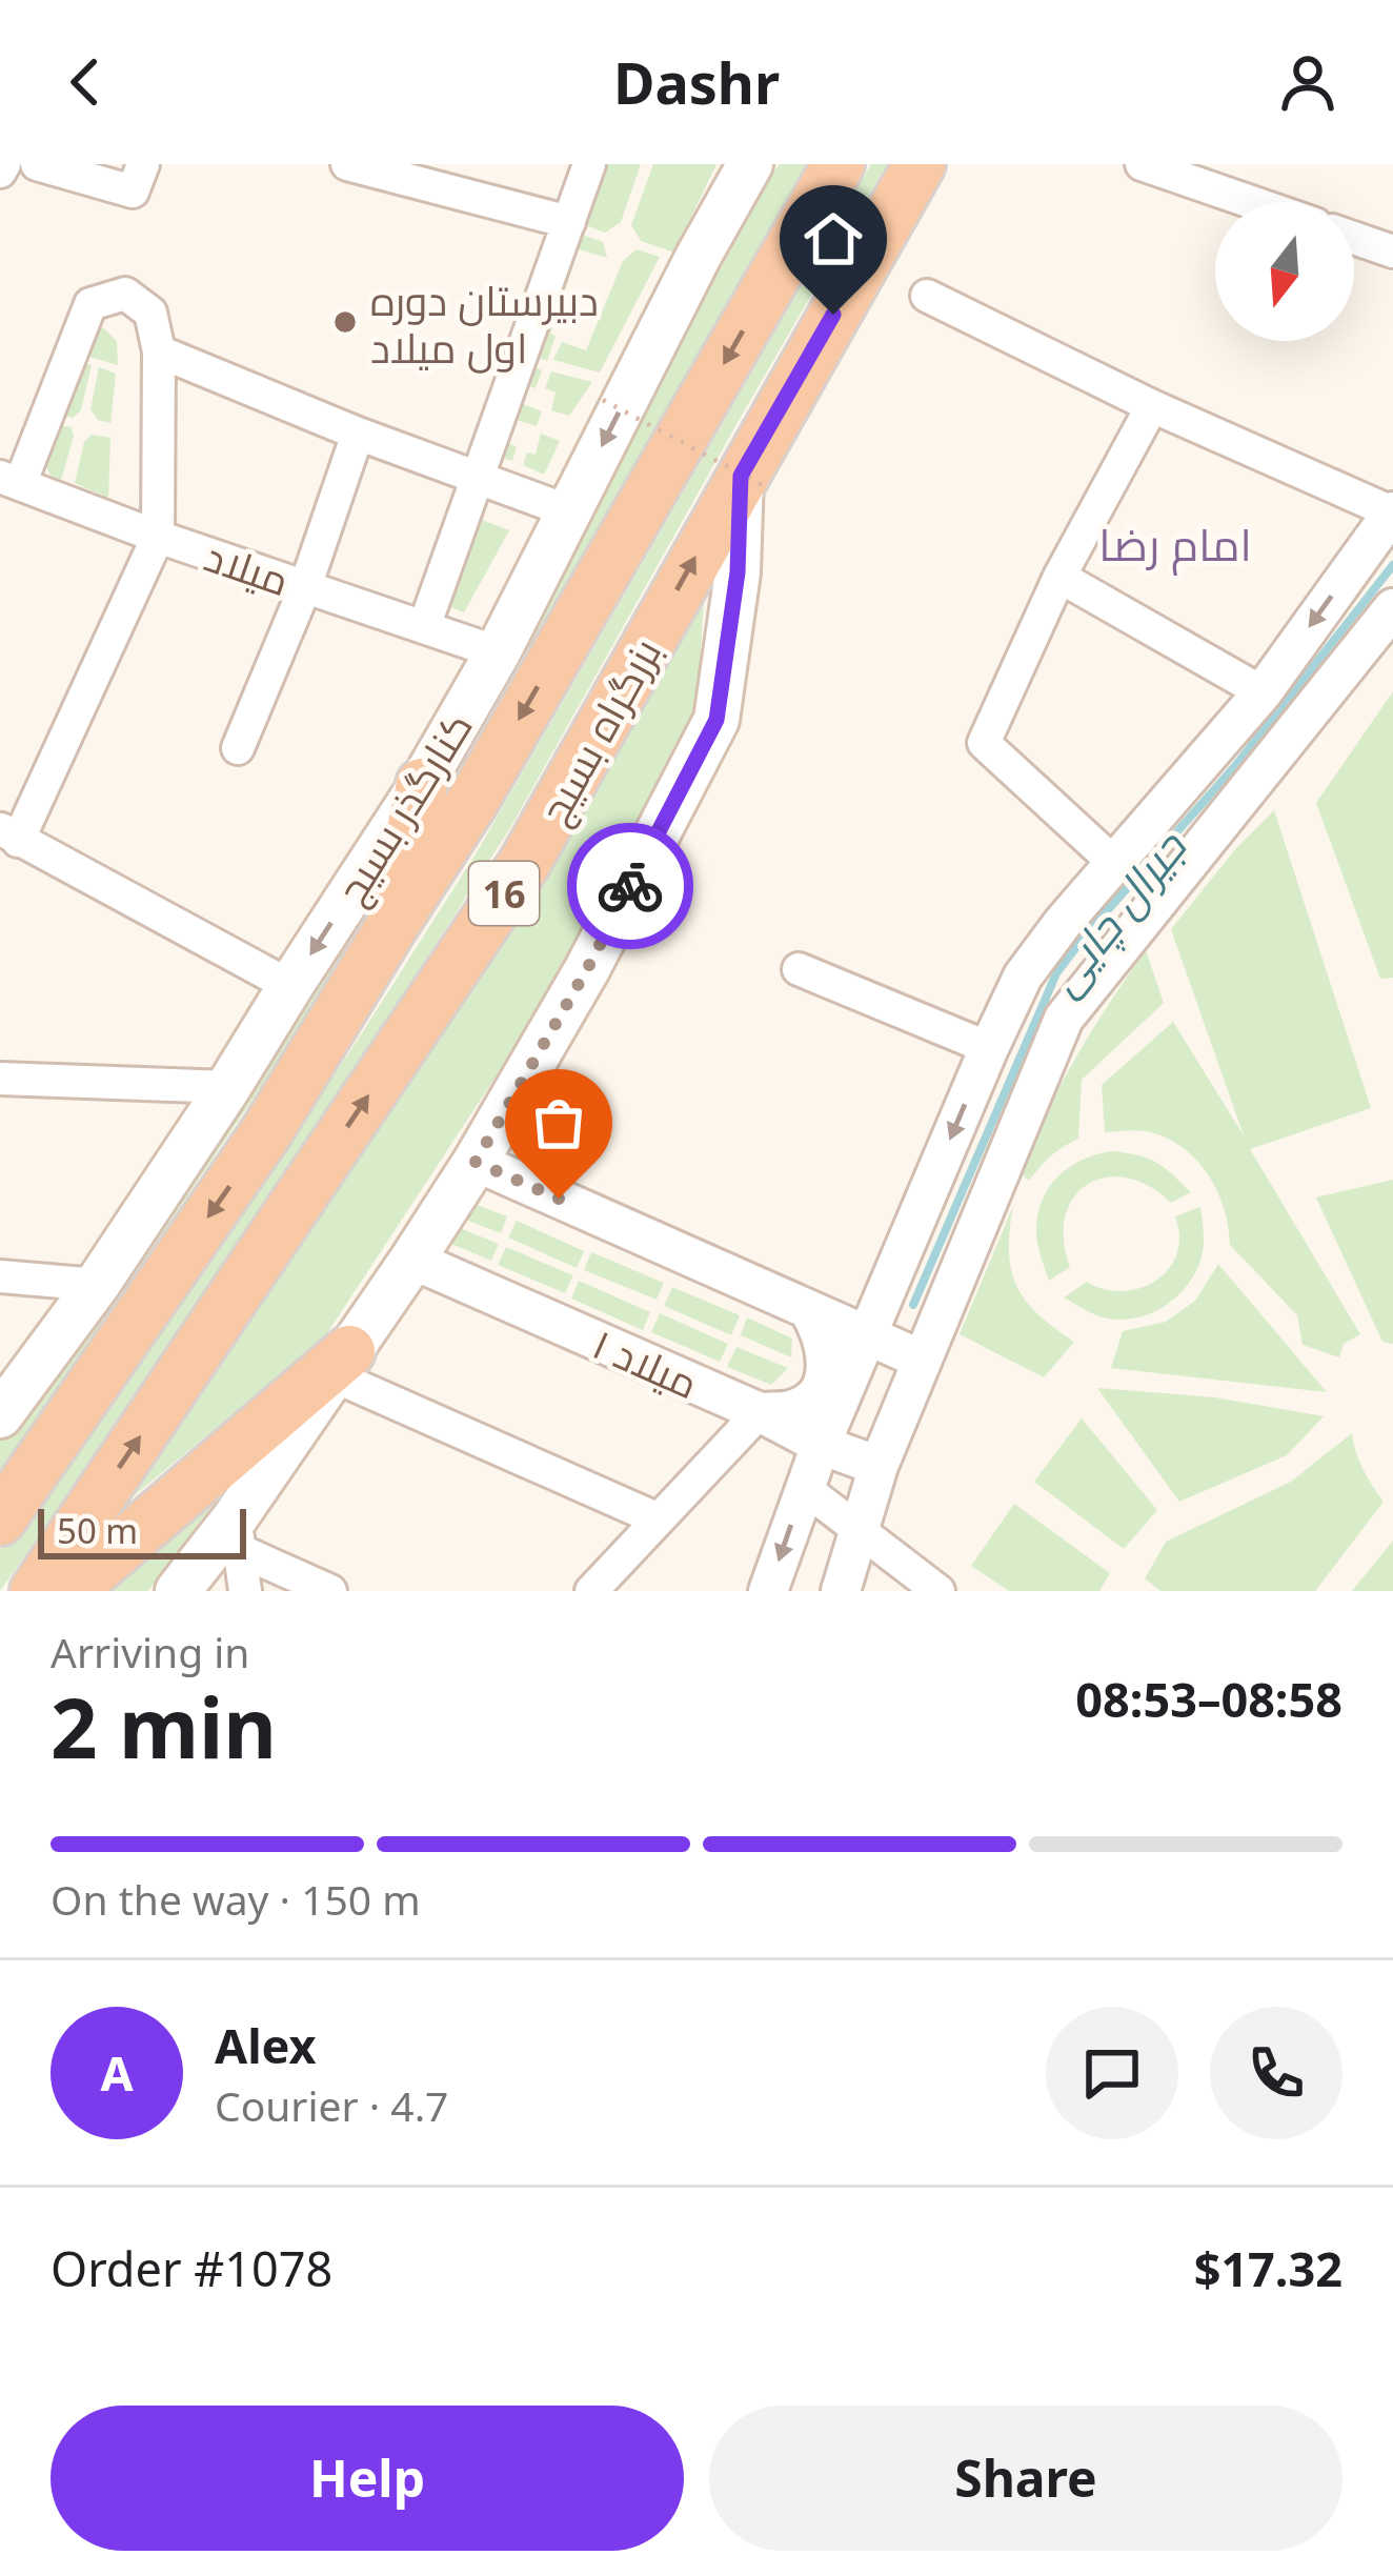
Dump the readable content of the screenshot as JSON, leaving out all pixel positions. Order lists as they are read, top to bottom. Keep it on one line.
{"streets":{"highway":["بزرگراه بسیج","16"],"main road":["کنارگذر بسیج"],"street":["میلاد","میلاد ۱"]},"crossings":[["میلاد","کنارگذر بسیج"]],"districts":["امام رضا"],"water":["جیرال چایی"],"places":["دبیرستان دوره اول میلاد"],"scale_bar":"50 m","north":"bottom","page":{"header":"Dashr","scale":"50 m","heading":["2 min","Arriving in","08:53–08:58"],"panel":["Alex","Courier · 4.7","Order #1078","$17.32"],"bar":"On the way · 150 m","round":"A","buttons":["Help","Share"]}}
